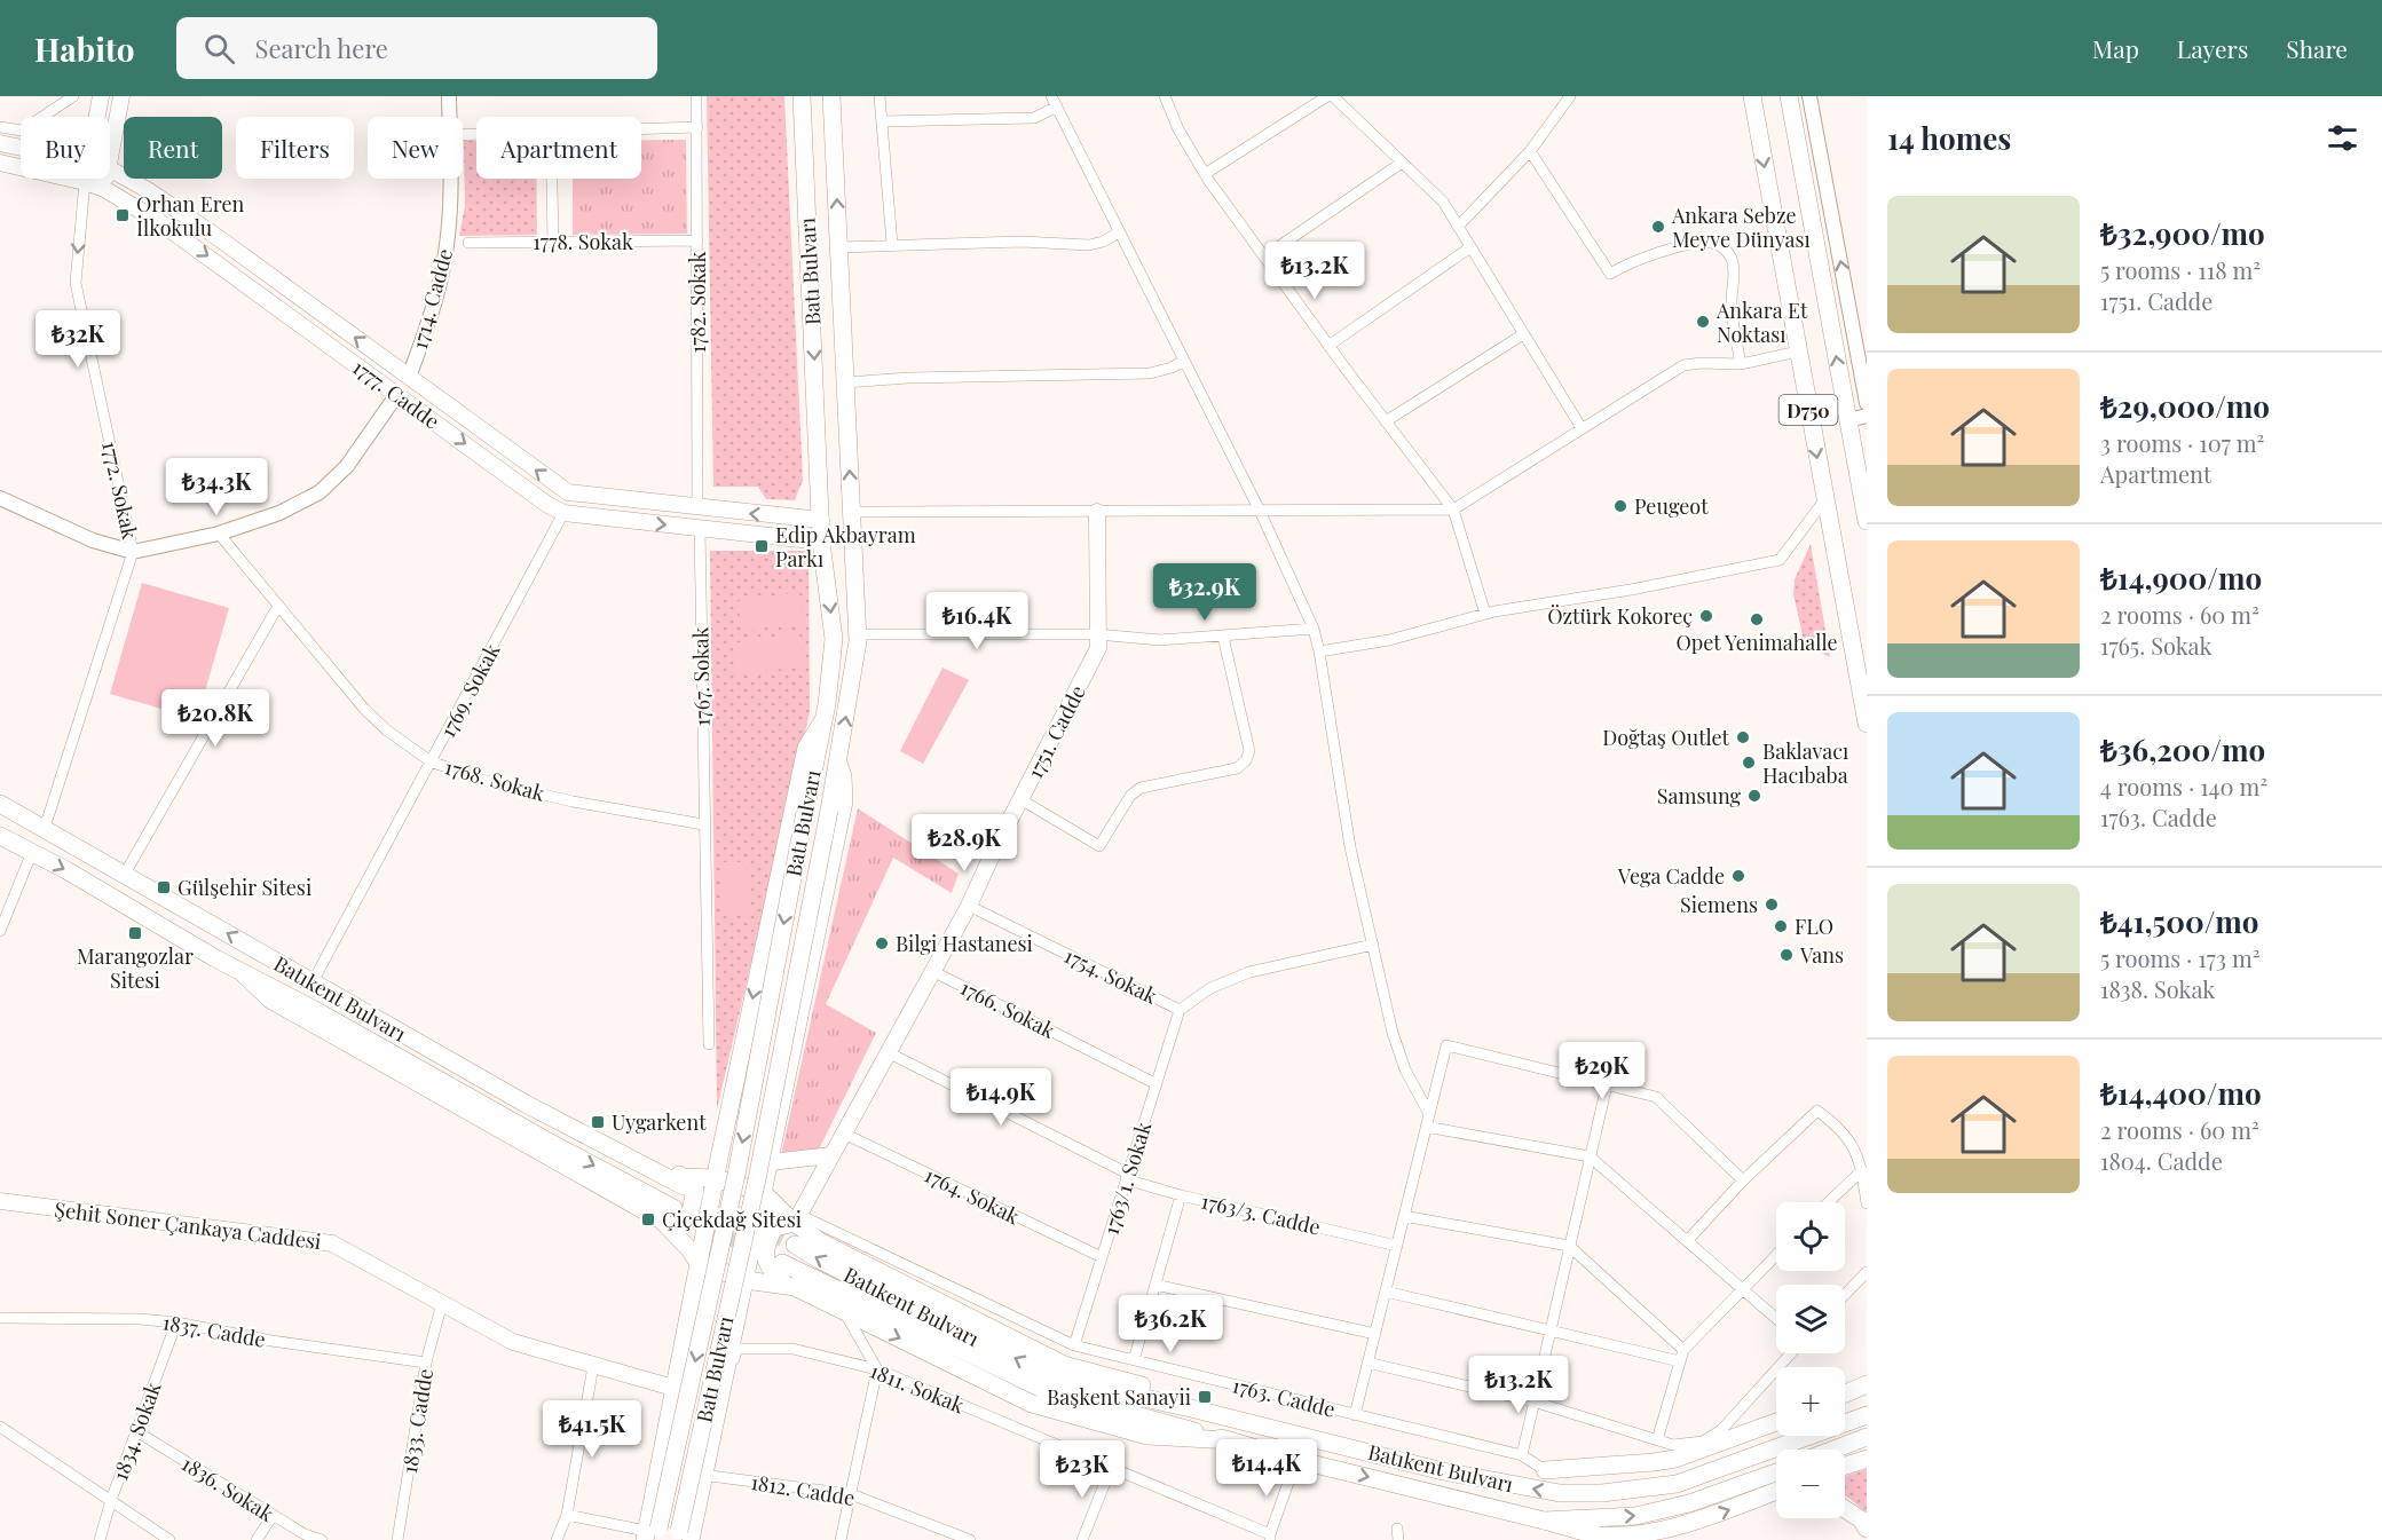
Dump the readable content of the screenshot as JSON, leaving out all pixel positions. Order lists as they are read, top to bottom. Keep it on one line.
{"streets":{"main road":["Batı Bulvarı","1777. Cadde","D750","1751. Cadde","Batıkent Bulvarı","Şehit Soner Çankaya Caddesi"],"street":["1778. Sokak","1714. Cadde","1782. Sokak","1772. Sokak","1767. Sokak","1769. Sokak","1768. Sokak","1754. Sokak","1766. Sokak","1763/1. Sokak","1764. Sokak","1763/3. Cadde","1837. Cadde","1811. Sokak","1763. Cadde","1833. Cadde","1834. Sokak","1836. Sokak","1812. Cadde"]},"crossings":[["1778. Sokak","1782. Sokak"],["Batı Bulvarı","1777. Cadde"],["1714. Cadde","1777. Cadde"],["1782. Sokak","1777. Cadde"],["1777. Cadde","1772. Sokak"],["1777. Cadde","1767. Sokak"],["1777. Cadde","1769. Sokak"],["1772. Sokak","Batıkent Bulvarı"],["1767. Sokak","1768. Sokak"],["1769. Sokak","1768. Sokak"],["1751. Cadde","1754. Sokak"],["1751. Cadde","1766. Sokak"],["1751. Cadde","1764. Sokak"],["1751. Cadde","1763/3. Cadde"],["1751. Cadde","1763. Cadde"],["1754. Sokak","1763/1. Sokak"],["1766. Sokak","1763/1. Sokak"],["1763/1. Sokak","1764. Sokak"],["1763/1. Sokak","1763/3. Cadde"],["1763/1. Sokak","1763. Cadde"],["Şehit Soner Çankaya Caddesi","1833. Cadde"],["1837. Cadde","1833. Cadde"],["1837. Cadde","1834. Sokak"],["1811. Sokak","1812. Cadde"],["1834. Sokak","1836. Sokak"]],"one_way":["1772. Sokak"],"places":{"transit":["Orhan Eren İlkokulu","Edip Akbayram Parkı","Gülşehir Sitesi","Marangozlar Sitesi","Uygarkent","Çiçekdağ Sitesi","Başkent Sanayii"],"other":["Ankara Sebze Meyve Dünyası","Ankara Et Noktası","Peugeot","Öztürk Kokoreç","Opet Yenimahalle","Doğtaş Outlet","Baklavacı Hacıbaba","Samsung","Vega Cadde","Siemens","FLO","Bilgi Hastanesi","Vans"]},"page":{"header":"Habito","search":"Search here","nav":["Map","Layers","Share"],"heading":"14 homes","chip":["Buy","Rent","Filters","New","Apartment"],"list":[{"name":"₺32,900/mo","note":"5 rooms · 118 m² · 1751. Cadde"},{"name":"₺29,000/mo","note":"3 rooms · 107 m² · Apartment"},{"name":"₺14,900/mo","note":"2 rooms · 60 m² · 1765. Sokak"},{"name":"₺36,200/mo","note":"4 rooms · 140 m² · 1763. Cadde"},{"name":"₺41,500/mo","note":"5 rooms · 173 m² · 1838. Sokak"},{"name":"₺14,400/mo","note":"2 rooms · 60 m² · 1804. Cadde"}],"price":["₺13.2K","₺32K","₺34.3K","₺32.9K","₺16.4K","₺20.8K","₺28.9K","₺29K","₺14.9K","₺36.2K","₺13.2K","₺41.5K","₺14.4K","₺23K"],"map_buttons":["+","−"]}}
